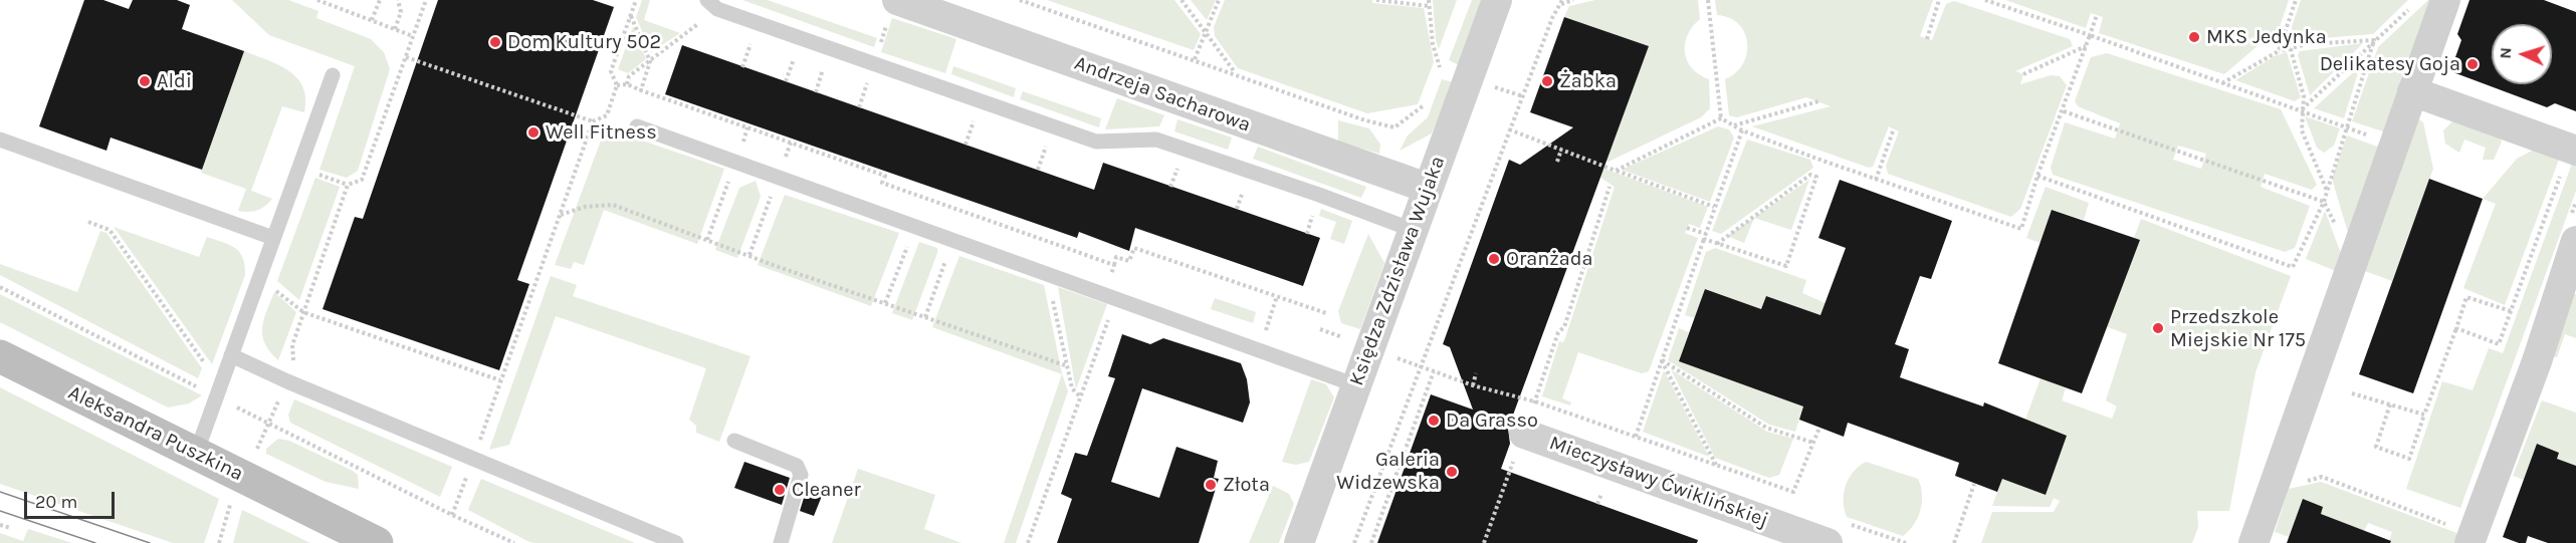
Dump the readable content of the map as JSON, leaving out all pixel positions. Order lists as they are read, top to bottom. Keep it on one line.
{"streets":{"main road":["Aleksandra Puszkina"],"street":["Andrzeja Sacharowa","Księdza Zdzisława Wujaka","Mieczysławy Ćwiklińskiej"]},"crossings":[["Andrzeja Sacharowa","Księdza Zdzisława Wujaka"]],"places":["MKS Jedynka","Dom Kultury 502","Delikatesy Goja","Aldi","Żabka","Well Fitness","Oranżada","Przedszkole Miejskie Nr 175","Da Grasso","Galeria Widzewska","Złota","Cleaner"],"scale_bar":"20 m","north":"left"}
